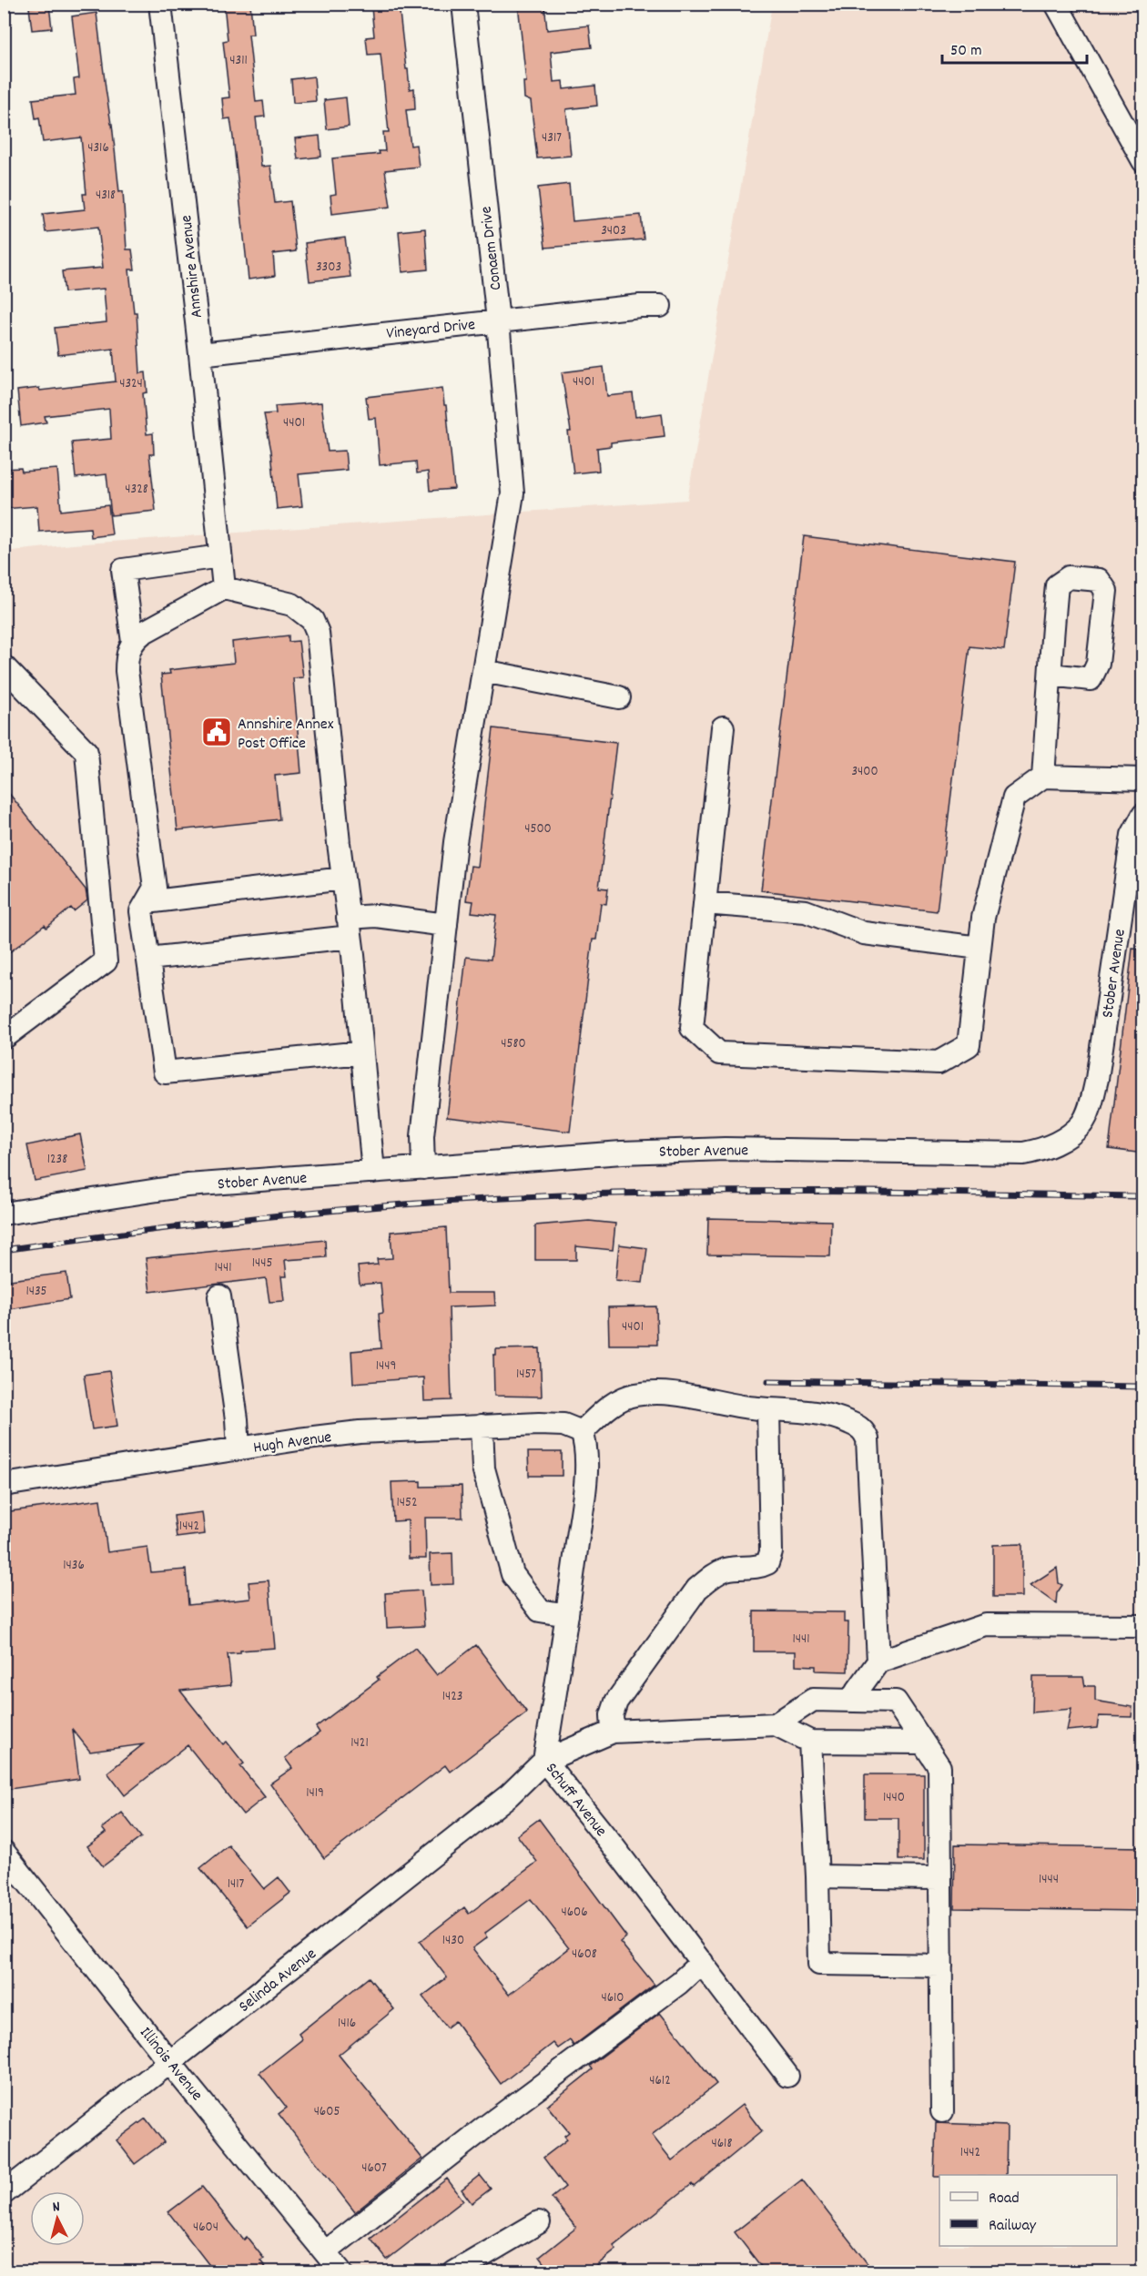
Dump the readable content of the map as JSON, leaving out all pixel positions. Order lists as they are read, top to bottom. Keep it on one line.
{"streets":{"street":["Conaem Drive","Annshire Avenue","Vineyard Drive","Stober Avenue","Hugh Avenue","Schuff Avenue","Selinda Avenue","Illinois Avenue"]},"crossings":[["Conaem Drive","Vineyard Drive"],["Conaem Drive","Stober Avenue"],["Annshire Avenue","Vineyard Drive"],["Hugh Avenue","Schuff Avenue"],["Schuff Avenue","Selinda Avenue"],["Selinda Avenue","Illinois Avenue"]],"places":{"public building":["Annshire Annex Post Office"]},"house_numbers":["4311","4317","4316","4318","3403","3303","4401","4324","4401","4328","3400","4500","4580","1238","1445","1441","1435","4401","1449","1457","1452","1442","1436","1441","1423","1421","1419","1440","1444","1417","4606","1430","4608","4610","1416","4612","4605","4618","1442","4607","4604"],"legend":["Road","Railway"],"scale_bar":"50 m","north":"top"}
